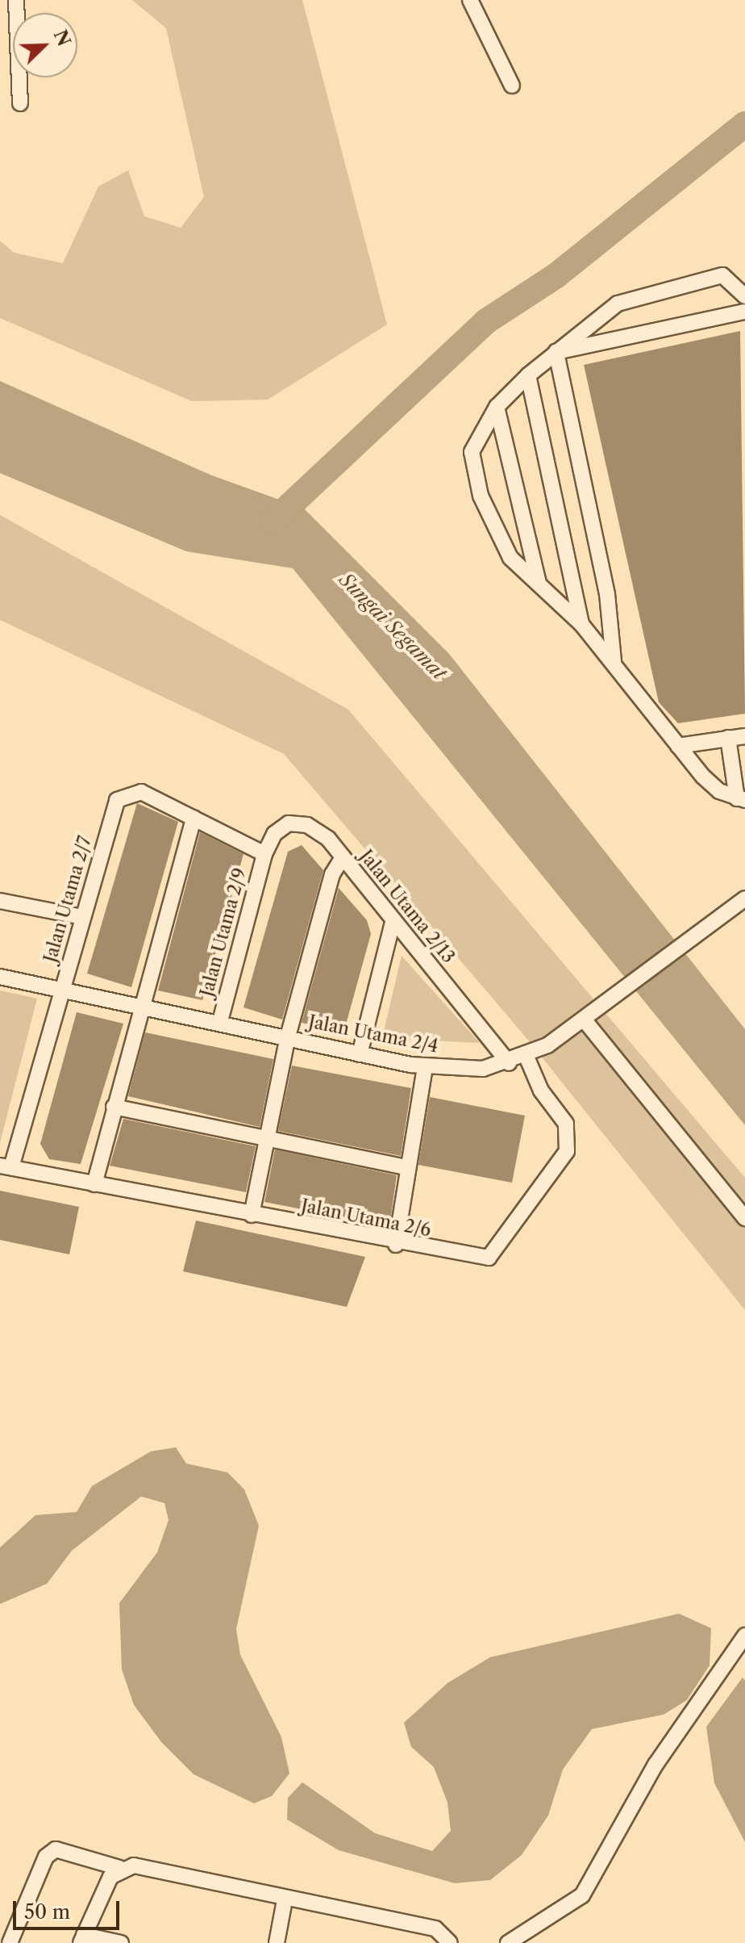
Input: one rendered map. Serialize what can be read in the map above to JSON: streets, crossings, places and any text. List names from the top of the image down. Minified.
{"streets":{"street":["Jalan Utama 2/7","Jalan Utama 2/13","Jalan Utama 2/9","Jalan Utama 2/4","Jalan Utama 2/6"]},"crossings":[["Jalan Utama 2/7","Jalan Utama 2/13"],["Jalan Utama 2/7","Jalan Utama 2/9"],["Jalan Utama 2/7","Jalan Utama 2/4"],["Jalan Utama 2/7","Jalan Utama 2/6"],["Jalan Utama 2/13","Jalan Utama 2/9"],["Jalan Utama 2/13","Jalan Utama 2/4"],["Jalan Utama 2/9","Jalan Utama 2/4"],["Jalan Utama 2/4","Jalan Utama 2/6"]],"water":["Sungai Segamat"],"scale_bar":"50 m","north":"top right"}
